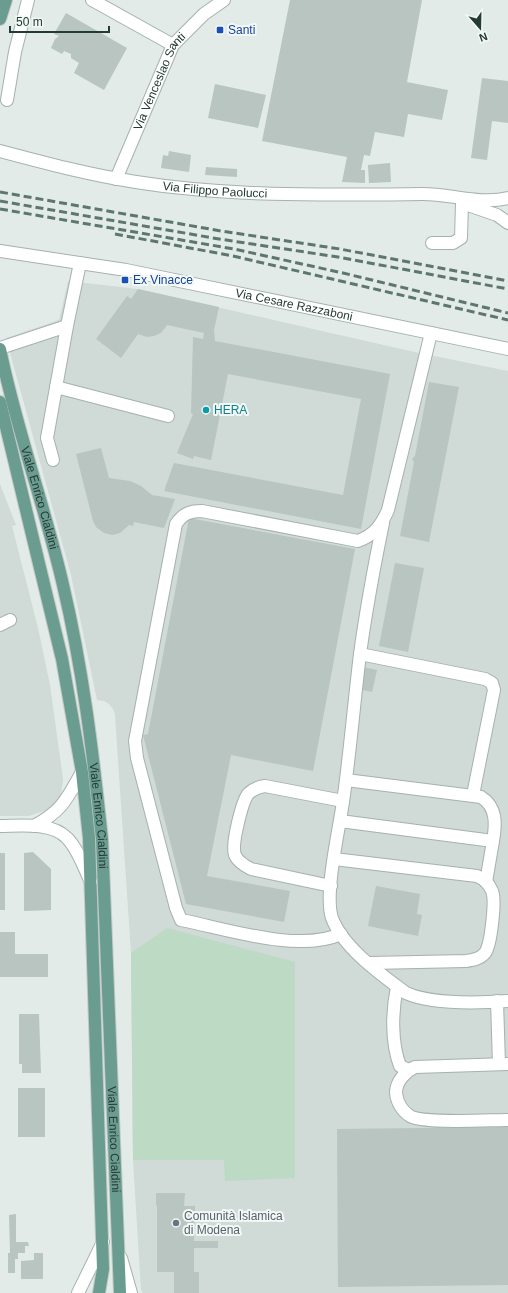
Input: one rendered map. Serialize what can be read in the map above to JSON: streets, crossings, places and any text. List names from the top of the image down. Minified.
{"streets":{"main road":["Viale Enrico Cialdini"],"street":["Via Venceslao Santi","Via Filippo Paolucci","Via Cesare Razzaboni"]},"crossings":[["Via Venceslao Santi","Via Filippo Paolucci"]],"places":{"transit":["Santi","Ex Vinacce"],"other":["HERA","Comunità Islamica di Modena"]},"scale_bar":"50 m","north":"bottom"}
